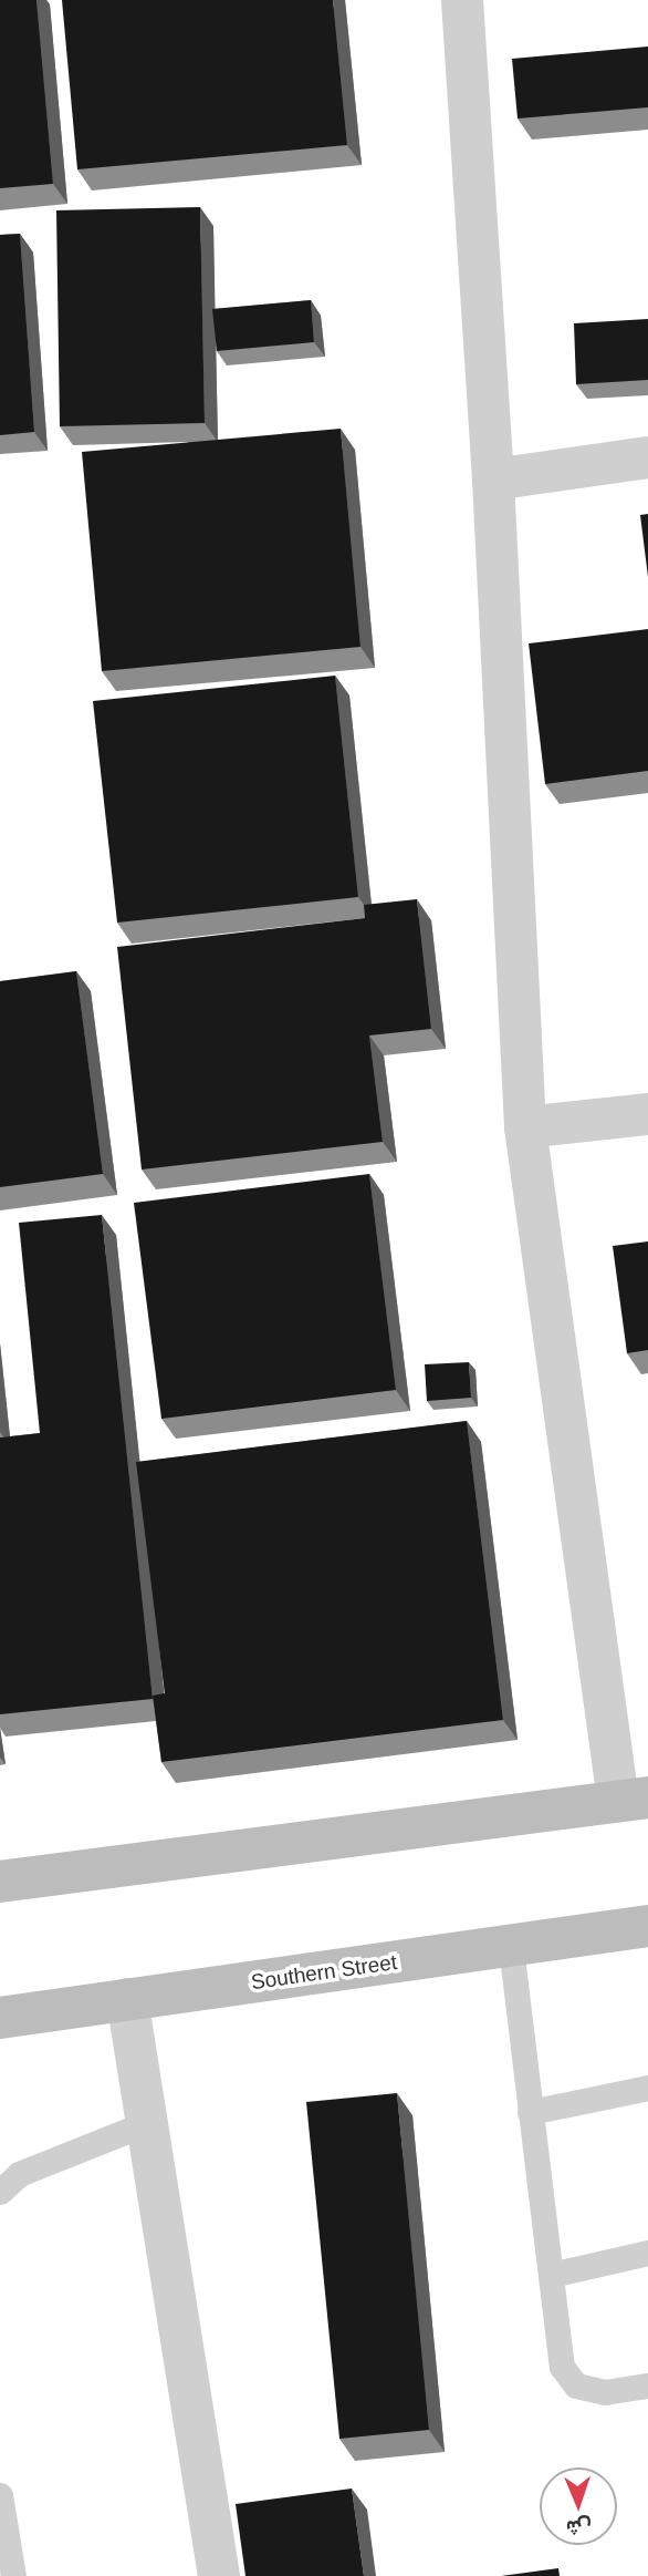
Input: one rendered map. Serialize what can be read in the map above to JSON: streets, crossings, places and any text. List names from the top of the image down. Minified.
{"streets":{"main road":["Southern Street"]},"north":"bottom"}
